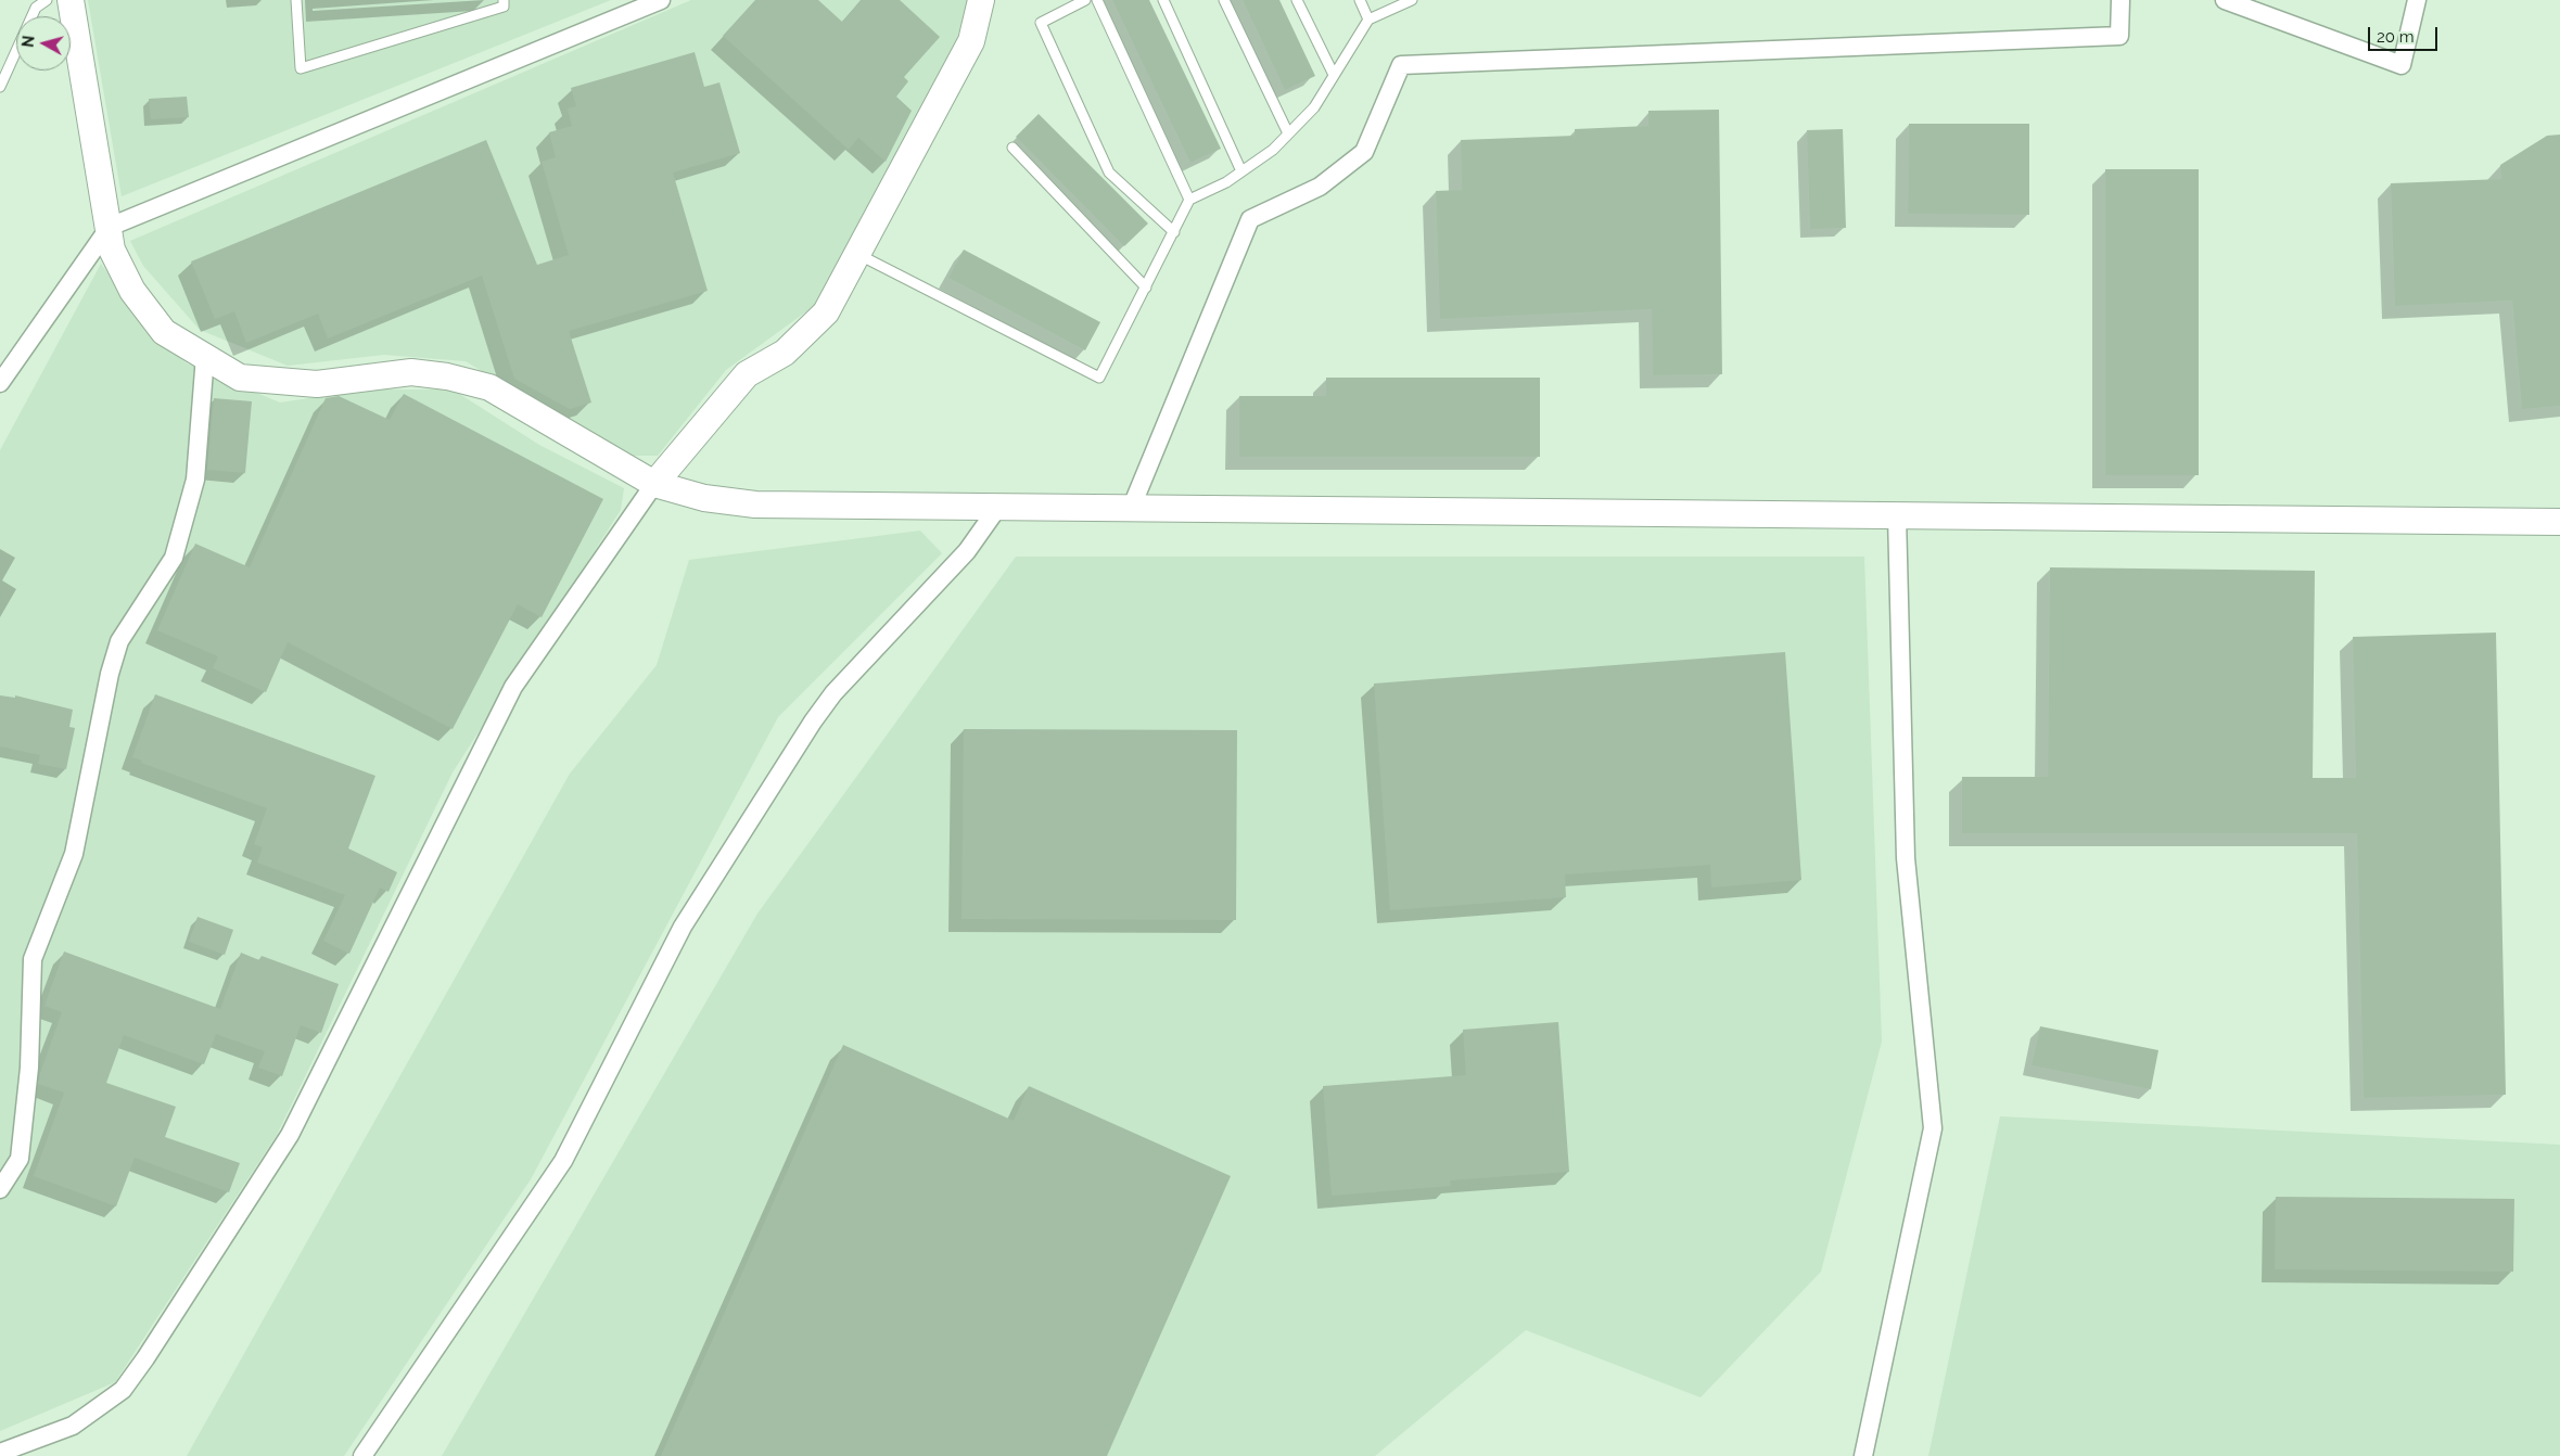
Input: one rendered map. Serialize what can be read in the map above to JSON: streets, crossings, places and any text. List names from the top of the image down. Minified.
{"scale_bar":"20 m","north":"left"}
